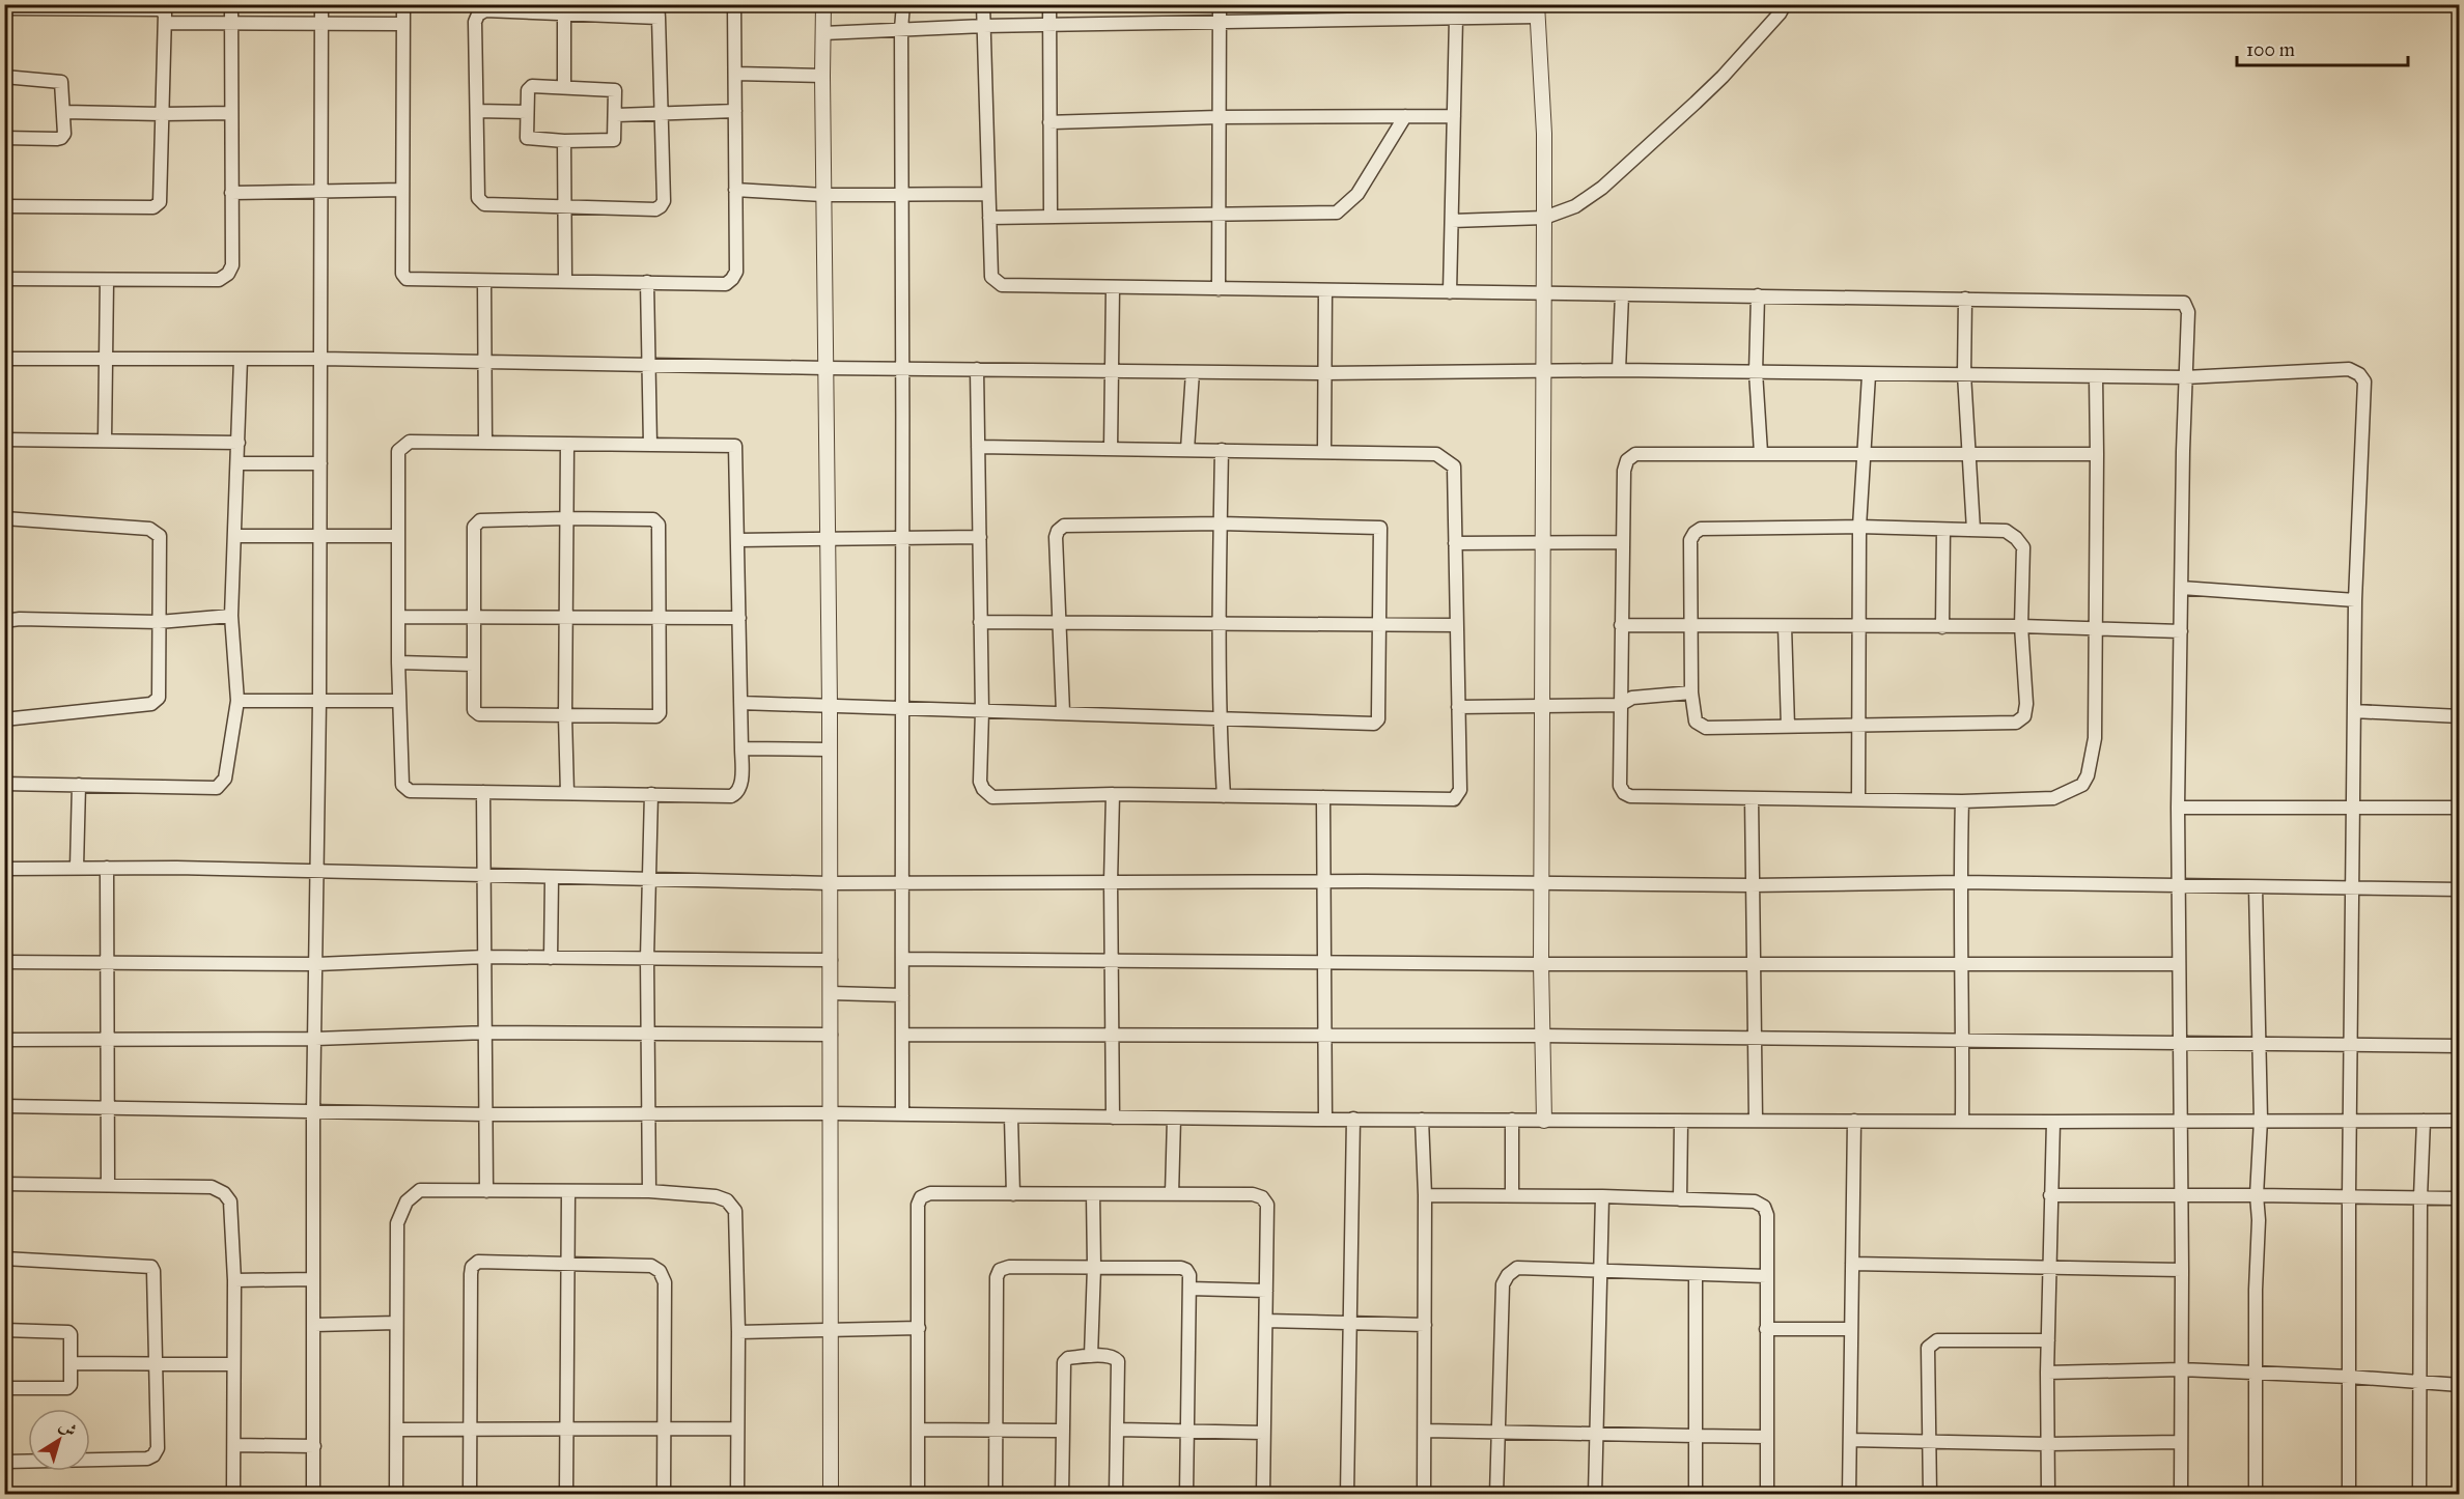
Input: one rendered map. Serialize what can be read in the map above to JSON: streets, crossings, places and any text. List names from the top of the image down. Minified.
{"scale_bar":"100 m","north":"top right"}
